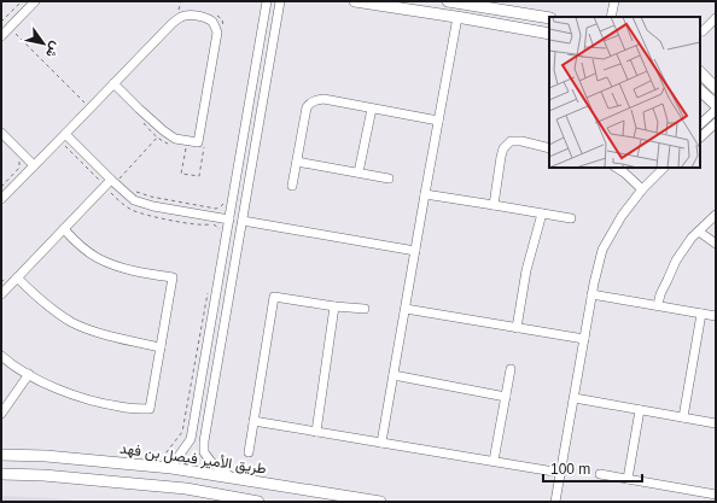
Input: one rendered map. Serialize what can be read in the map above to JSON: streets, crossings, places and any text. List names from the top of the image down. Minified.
{"streets":{"main road":["طريق الأمير فيصل بن فهد"]},"scale_bar":"100 m","north":"bottom right"}
